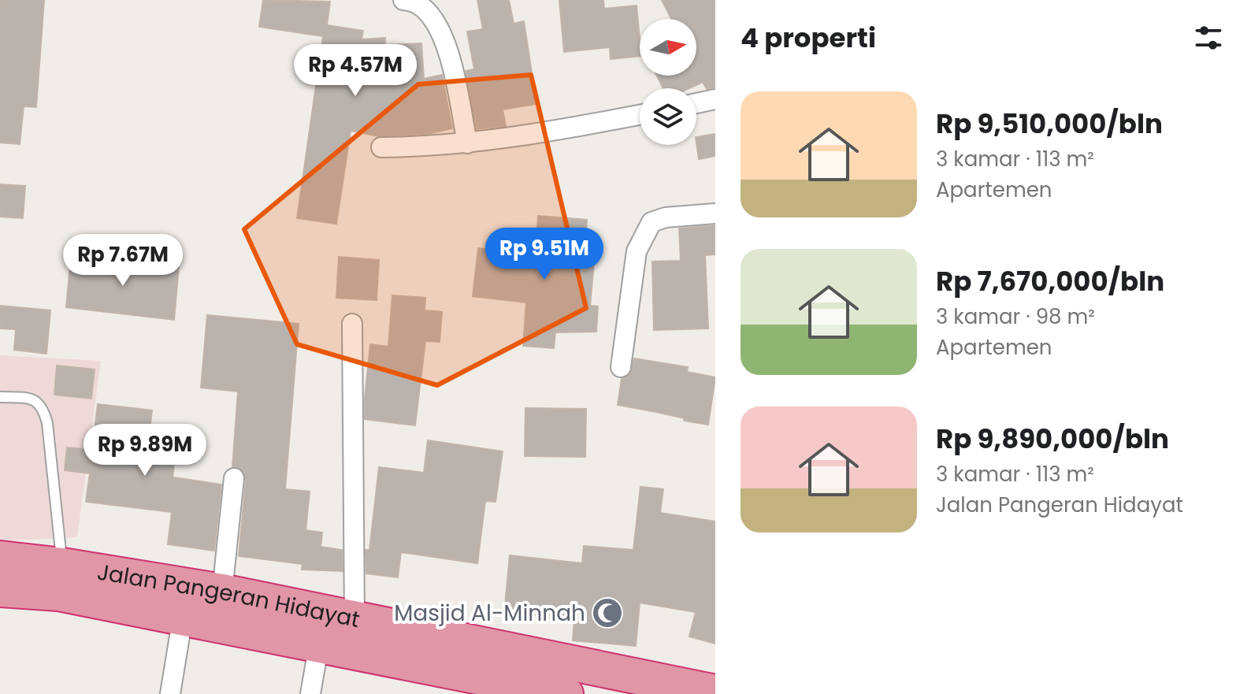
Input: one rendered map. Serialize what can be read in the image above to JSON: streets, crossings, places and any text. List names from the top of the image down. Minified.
{"streets":{"highway":["Jalan Pangeran Hidayat"]},"places":{"mosque":["Masjid Al-Minnah"]},"north":"right","page":{"heading":"4 properti","price":["Rp 4.57M","Rp 9.51M","Rp 7.67M","Rp 9.89M"],"list":[{"name":"Rp 9,510,000/bln","note":"3 kamar · 113 m² · Apartemen"},{"name":"Rp 7,670,000/bln","note":"3 kamar · 98 m² · Apartemen"},{"name":"Rp 9,890,000/bln","note":"3 kamar · 113 m² · Jalan Pangeran Hidayat"}]}}
